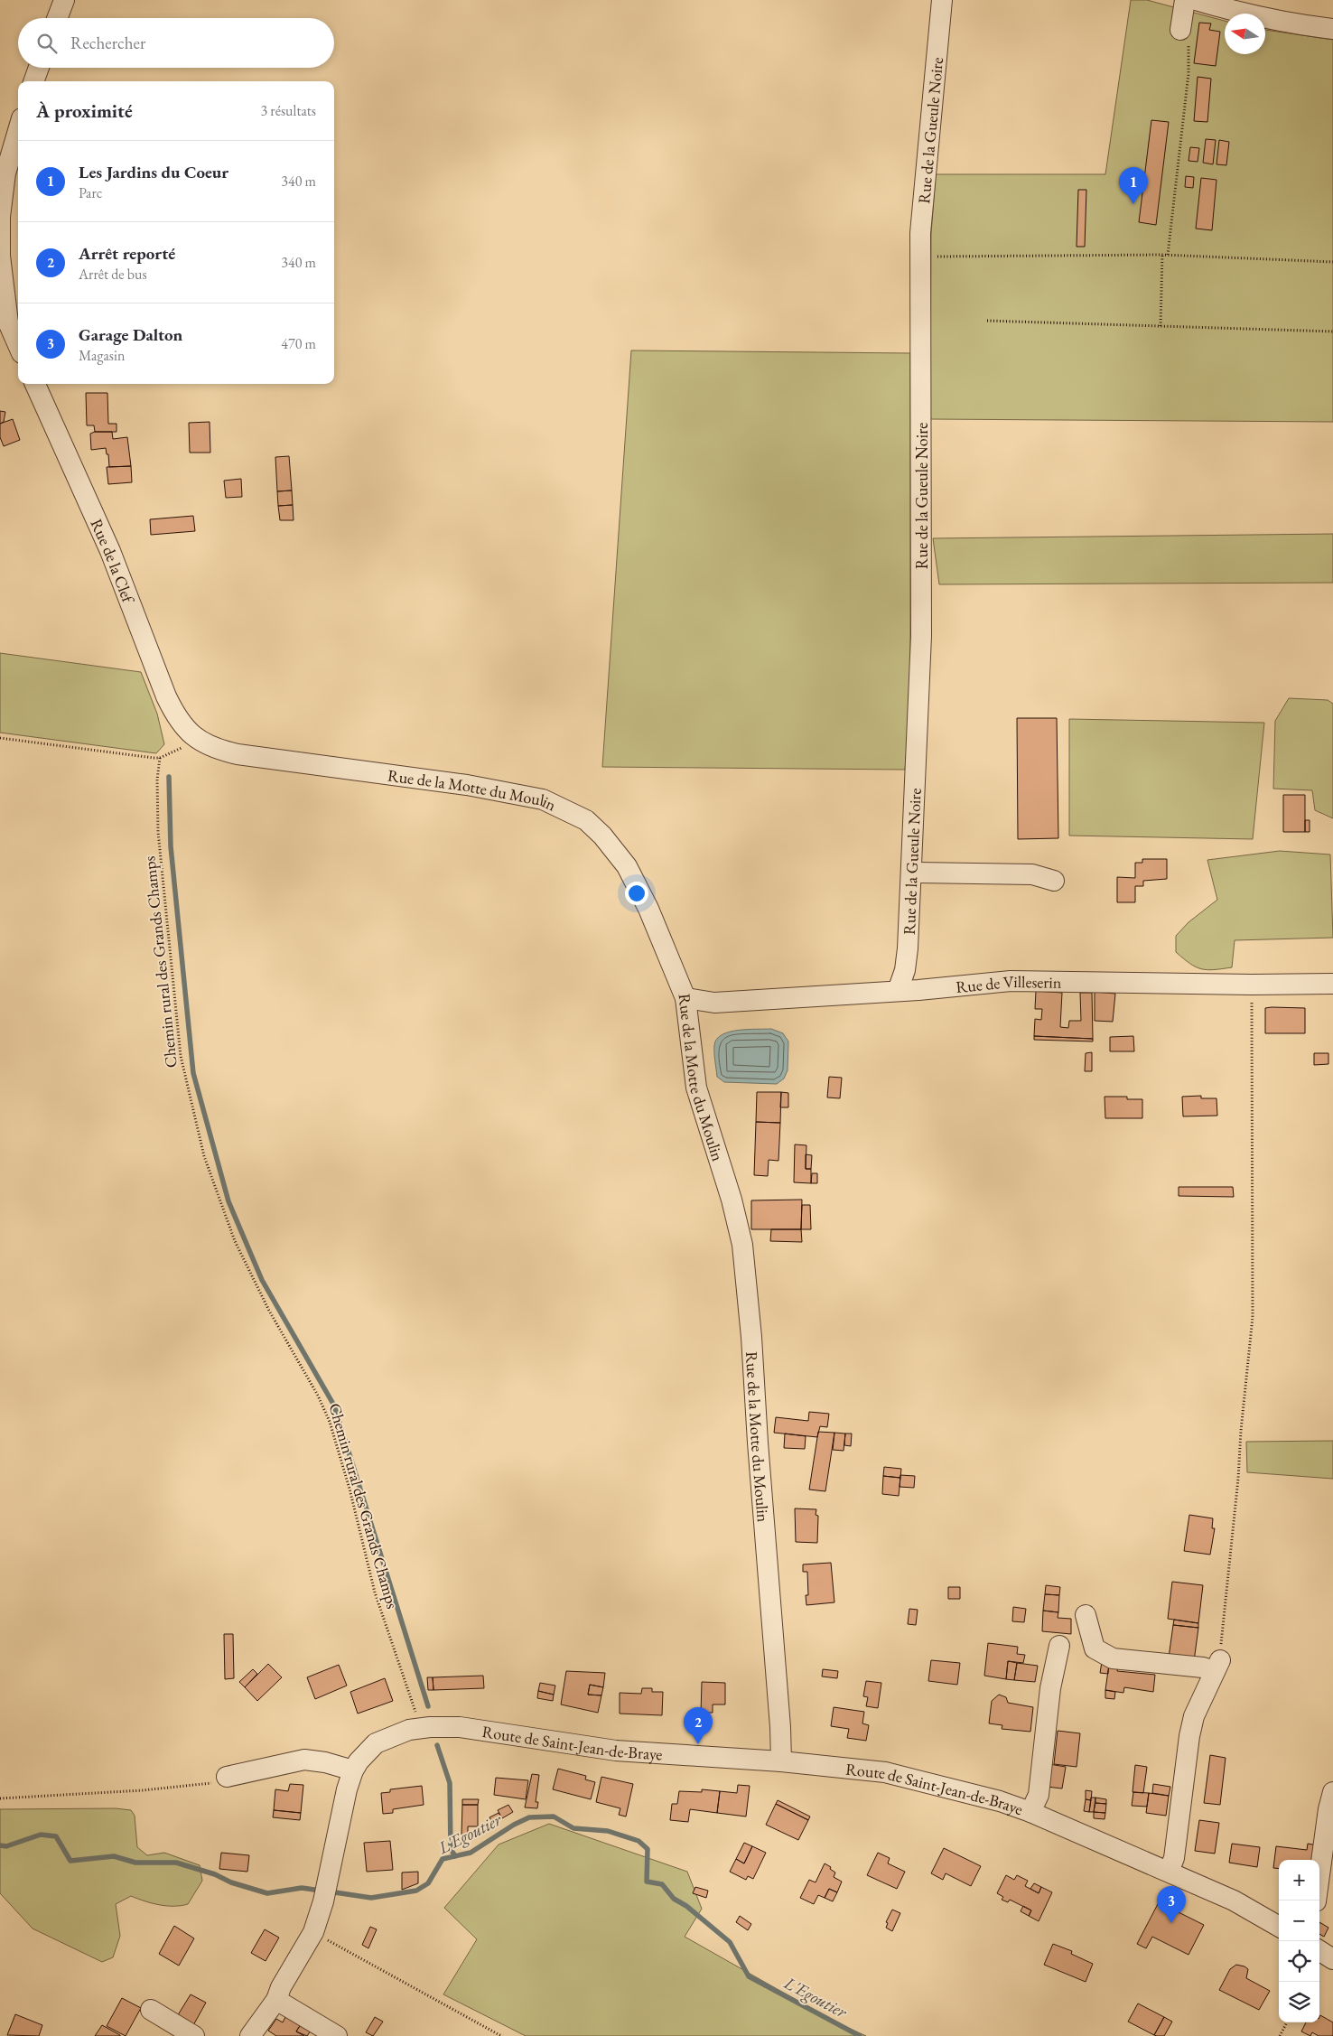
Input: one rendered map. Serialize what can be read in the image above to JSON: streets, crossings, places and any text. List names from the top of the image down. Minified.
{"streets":{"street":["Rue de la Gueule Noire","Rue de la Clef","Rue de la Motte du Moulin","Rue de Villeserin","Route de Saint-Jean-de-Braye"],"path":["Chemin rural des Grands Champs"]},"crossings":[["Rue de la Gueule Noire","Rue de Villeserin"],["Rue de la Clef","Rue de la Motte du Moulin"],["Rue de la Motte du Moulin","Rue de Villeserin"],["Rue de la Motte du Moulin","Route de Saint-Jean-de-Braye"]],"water":["L'Egoutier"],"north":"left","page":{"search":"Rechercher","heading":["À proximité","3 résultats"],"list":[{"mark":"1","name":"Les Jardins du Coeur","note":"Parc","value":"340 m"},{"mark":"2","name":"Arrêt reporté","note":"Arrêt de bus","value":"340 m"},{"mark":"3","name":"Garage Dalton","note":"Magasin","value":"470 m"}],"pins":["1","2","3"],"map_buttons":["+","−"]}}
